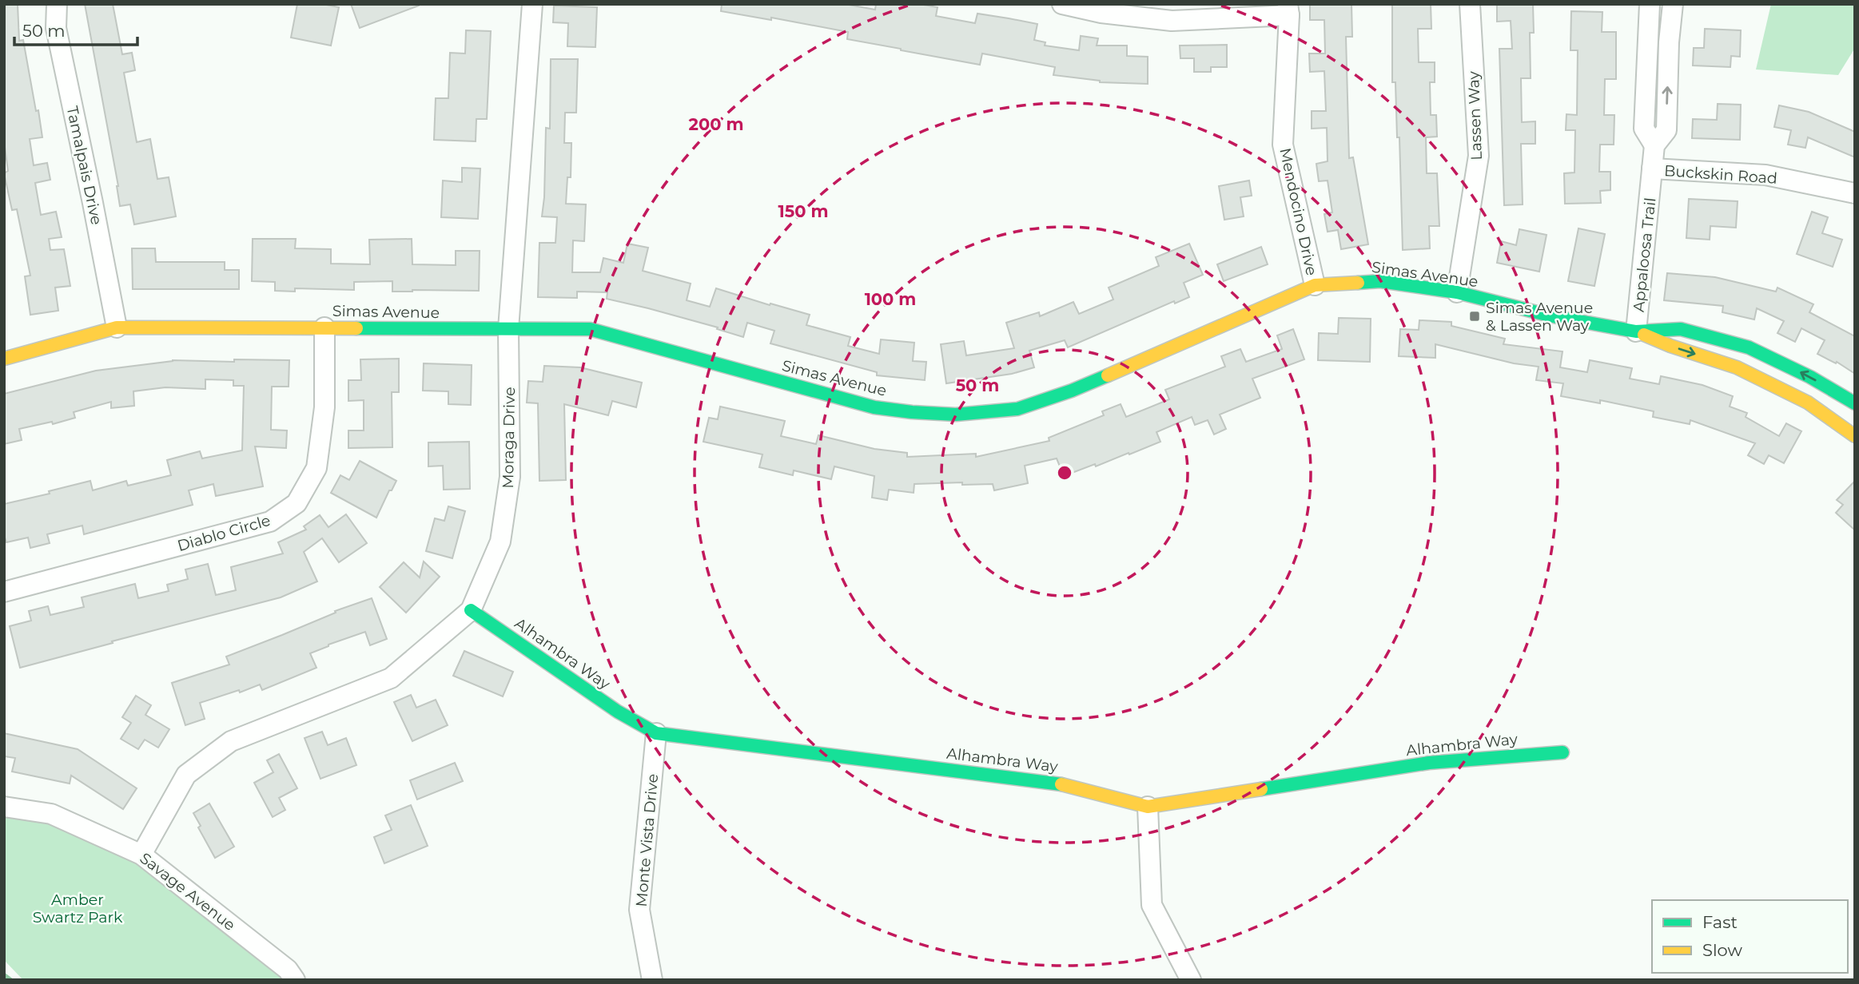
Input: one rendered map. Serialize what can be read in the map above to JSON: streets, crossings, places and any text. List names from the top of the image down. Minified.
{"streets":{"street":["Lassen Way","Tamalpais Drive","Buckskin Road","Mendocino Drive","Appaloosa Trail","Simas Avenue","Moraga Drive","Diablo Circle","Alhambra Way","Monte Vista Drive","Savage Avenue"]},"crossings":[["Lassen Way","Simas Avenue"],["Tamalpais Drive","Simas Avenue"],["Buckskin Road","Appaloosa Trail"],["Mendocino Drive","Simas Avenue"],["Appaloosa Trail","Simas Avenue"],["Simas Avenue","Moraga Drive"],["Simas Avenue","Diablo Circle"],["Moraga Drive","Alhambra Way"],["Moraga Drive","Savage Avenue"],["Alhambra Way","Monte Vista Drive"]],"parks":["Amber Swartz Park"],"places":{"transit":["Simas Avenue & Lassen Way"]},"legend":["Fast","Slow"],"scale_bar":"50 m","rings":["200 m","150 m","100 m","50 m"]}
